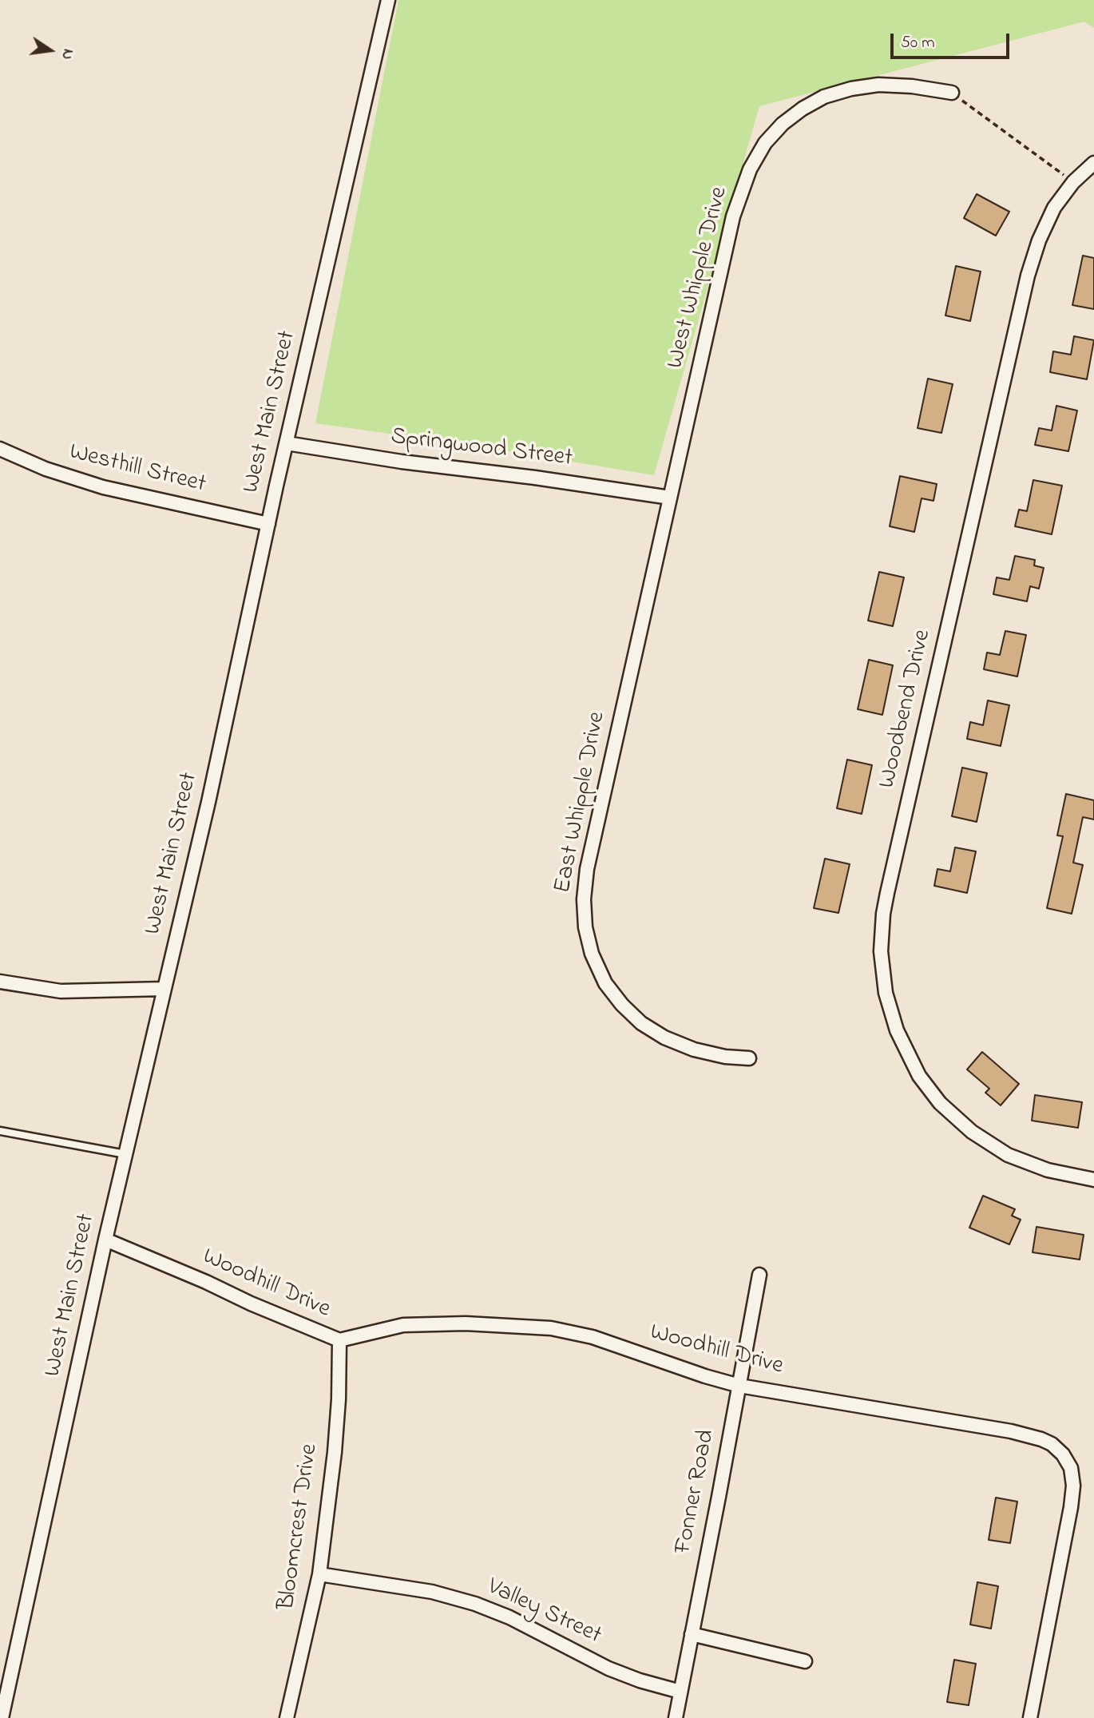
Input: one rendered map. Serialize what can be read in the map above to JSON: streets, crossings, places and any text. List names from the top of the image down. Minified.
{"streets":{"street":["West Whipple Drive","West Main Street","Springwood Street","Westhill Street","Woodbend Drive","East Whipple Drive","Woodhill Drive","Fonner Road","Bloomcrest Drive","Valley Street"]},"crossings":[["West Whipple Drive","Springwood Street"],["West Whipple Drive","East Whipple Drive"],["West Main Street","Springwood Street"],["West Main Street","Westhill Street"],["West Main Street","Woodhill Drive"],["Springwood Street","East Whipple Drive"],["Woodhill Drive","Fonner Road"],["Woodhill Drive","Bloomcrest Drive"],["Fonner Road","Valley Street"],["Bloomcrest Drive","Valley Street"]],"scale_bar":"50 m","north":"right"}
